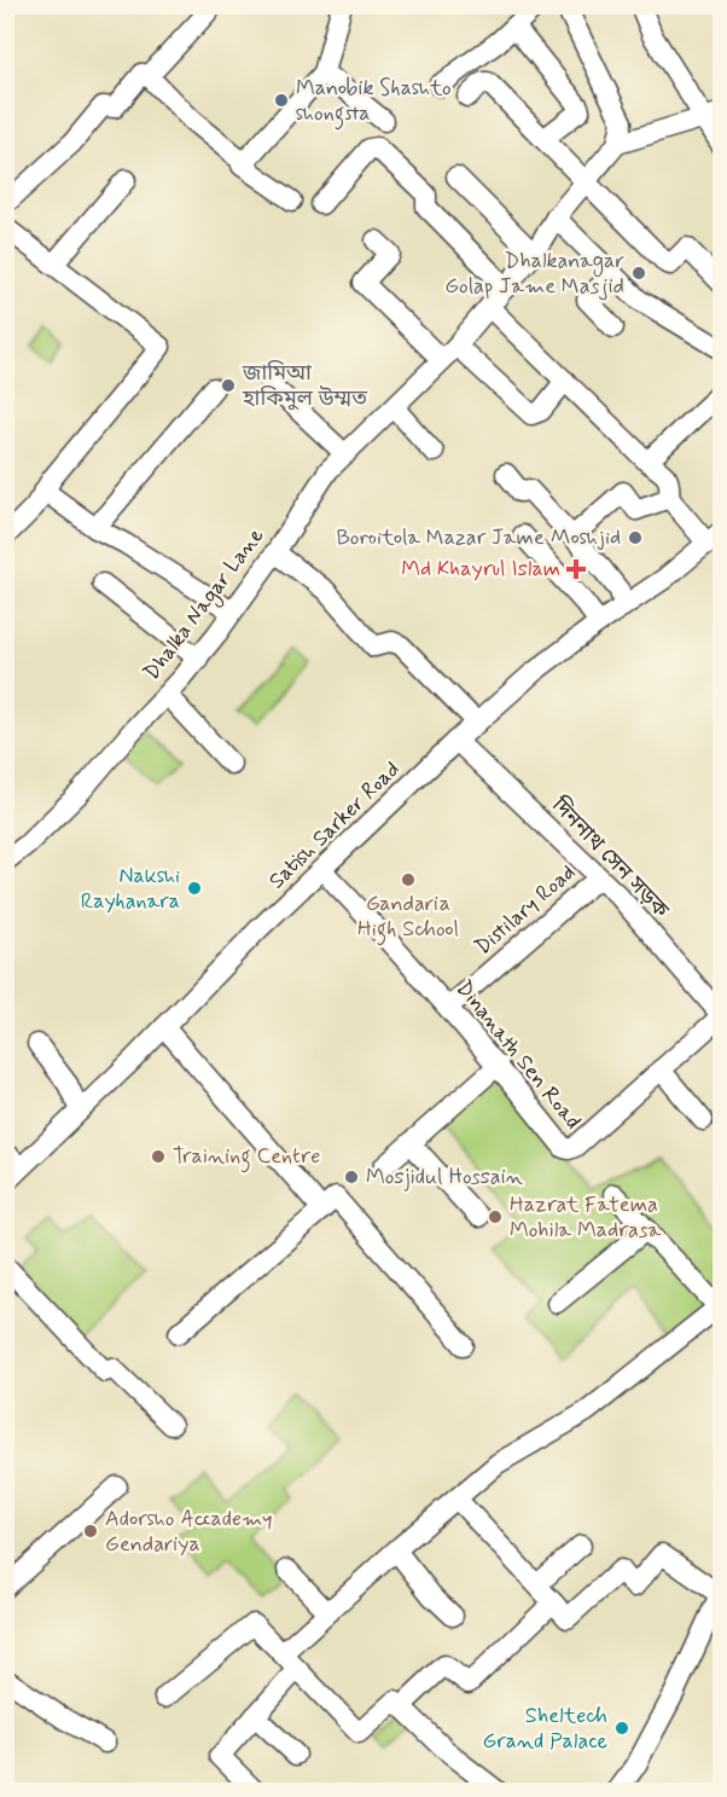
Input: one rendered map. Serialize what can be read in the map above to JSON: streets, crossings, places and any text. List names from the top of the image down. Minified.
{"streets":{"street":["Dhalka Nagar Lane","Satish Sarker Road","দিননাথ সেন সড়ক","Distilary Road","Dinanath Sen Road"]},"crossings":[["Satish Sarker Road","দিননাথ সেন সড়ক"],["Satish Sarker Road","Dinanath Sen Road"],["দিননাথ সেন সড়ক","Distilary Road"],["দিননাথ সেন সড়ক","Dinanath Sen Road"],["Distilary Road","Dinanath Sen Road"]],"places":{"other":["Manobik Shashto shongsta","Dhalkanagar Golap Jame Masjid","জামিআ হাকিমুল উম্মত","Boroitola Mazar Jame Moshjid","Gandaria High School","Nakshi Rayhanara","Training Centre","Mosjidul Hossain","Hazrat Fatema Mohila Madrasa","Adorsho Accademy Gendariya","Sheltech Grand Palace"],"health":["Md Khayrul Islam"]}}
